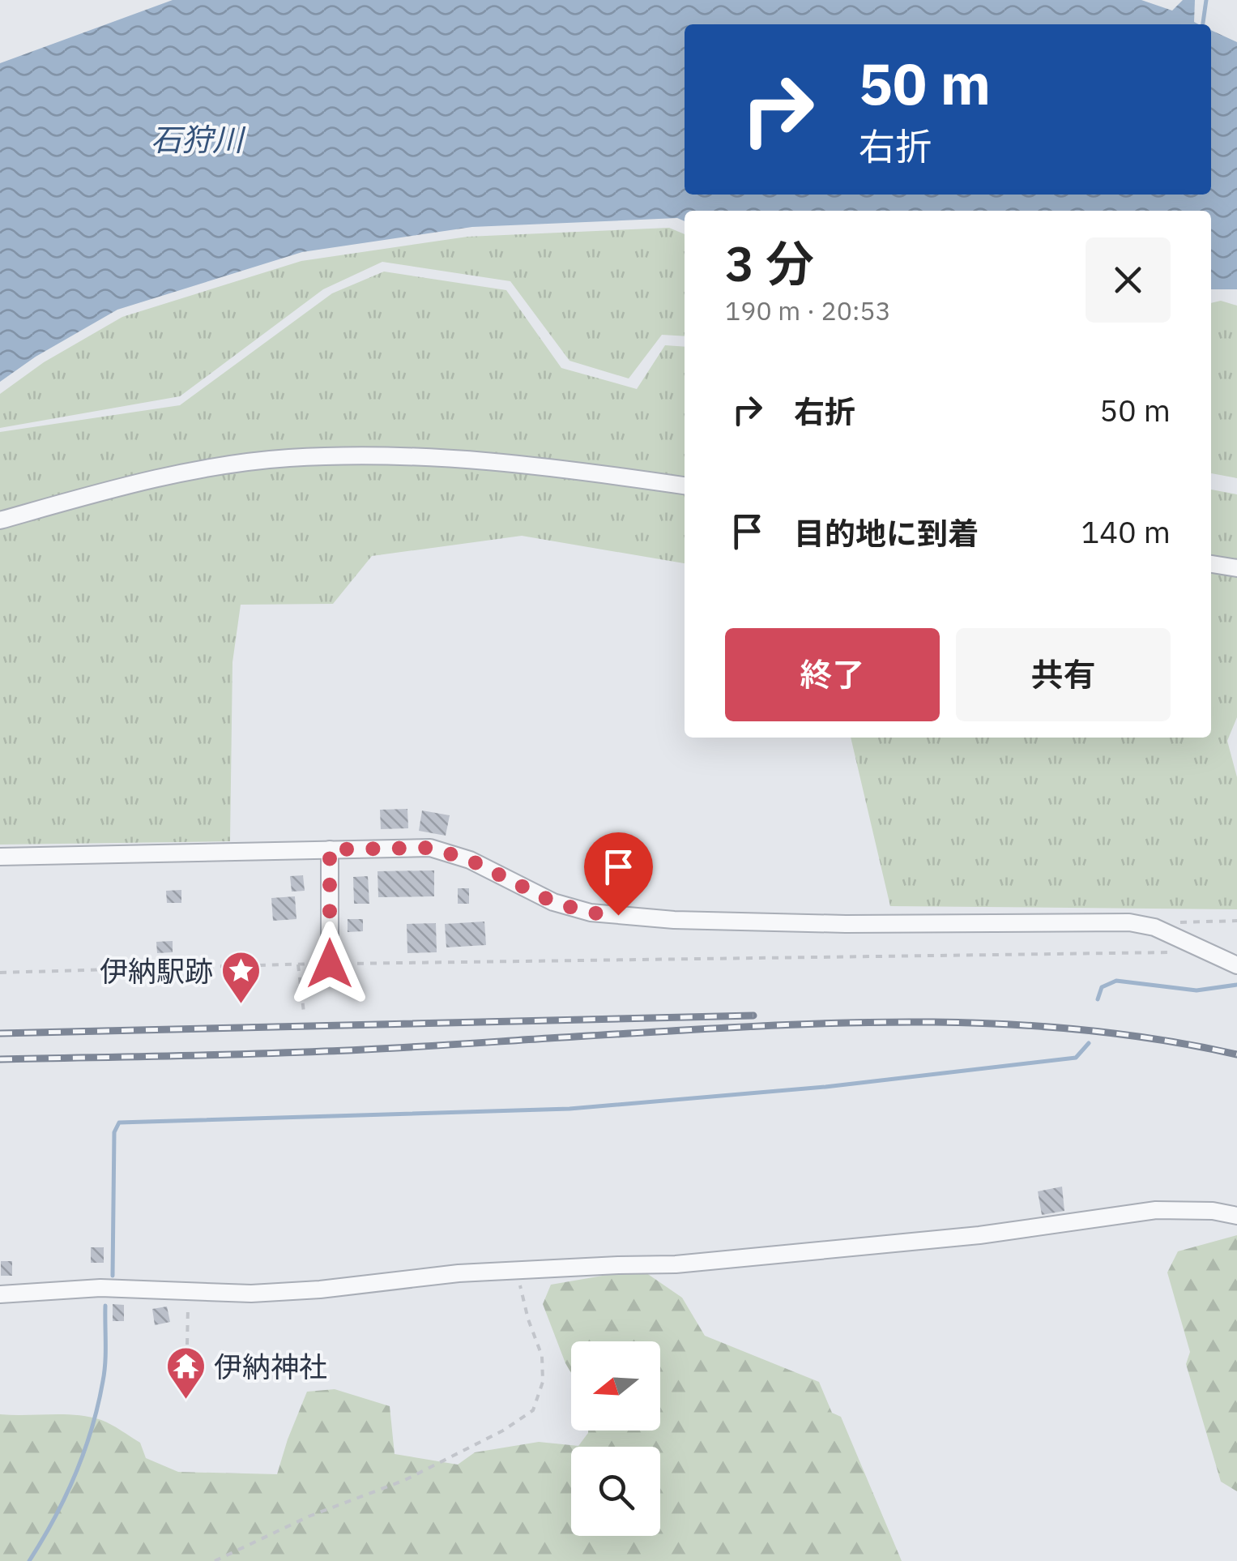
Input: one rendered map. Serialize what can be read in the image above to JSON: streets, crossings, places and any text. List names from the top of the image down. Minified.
{"water":["石狩川"],"places":{"place":["伊納駅跡"],"temple":["伊納神社"]},"north":"left","page":{"turn":["50 m","右折"],"heading":["3 分","190 m · 20:53"],"list":[{"name":"右折","value":"50 m"},{"name":"目的地に到着","value":"140 m"}],"buttons":["終了","共有"]}}
